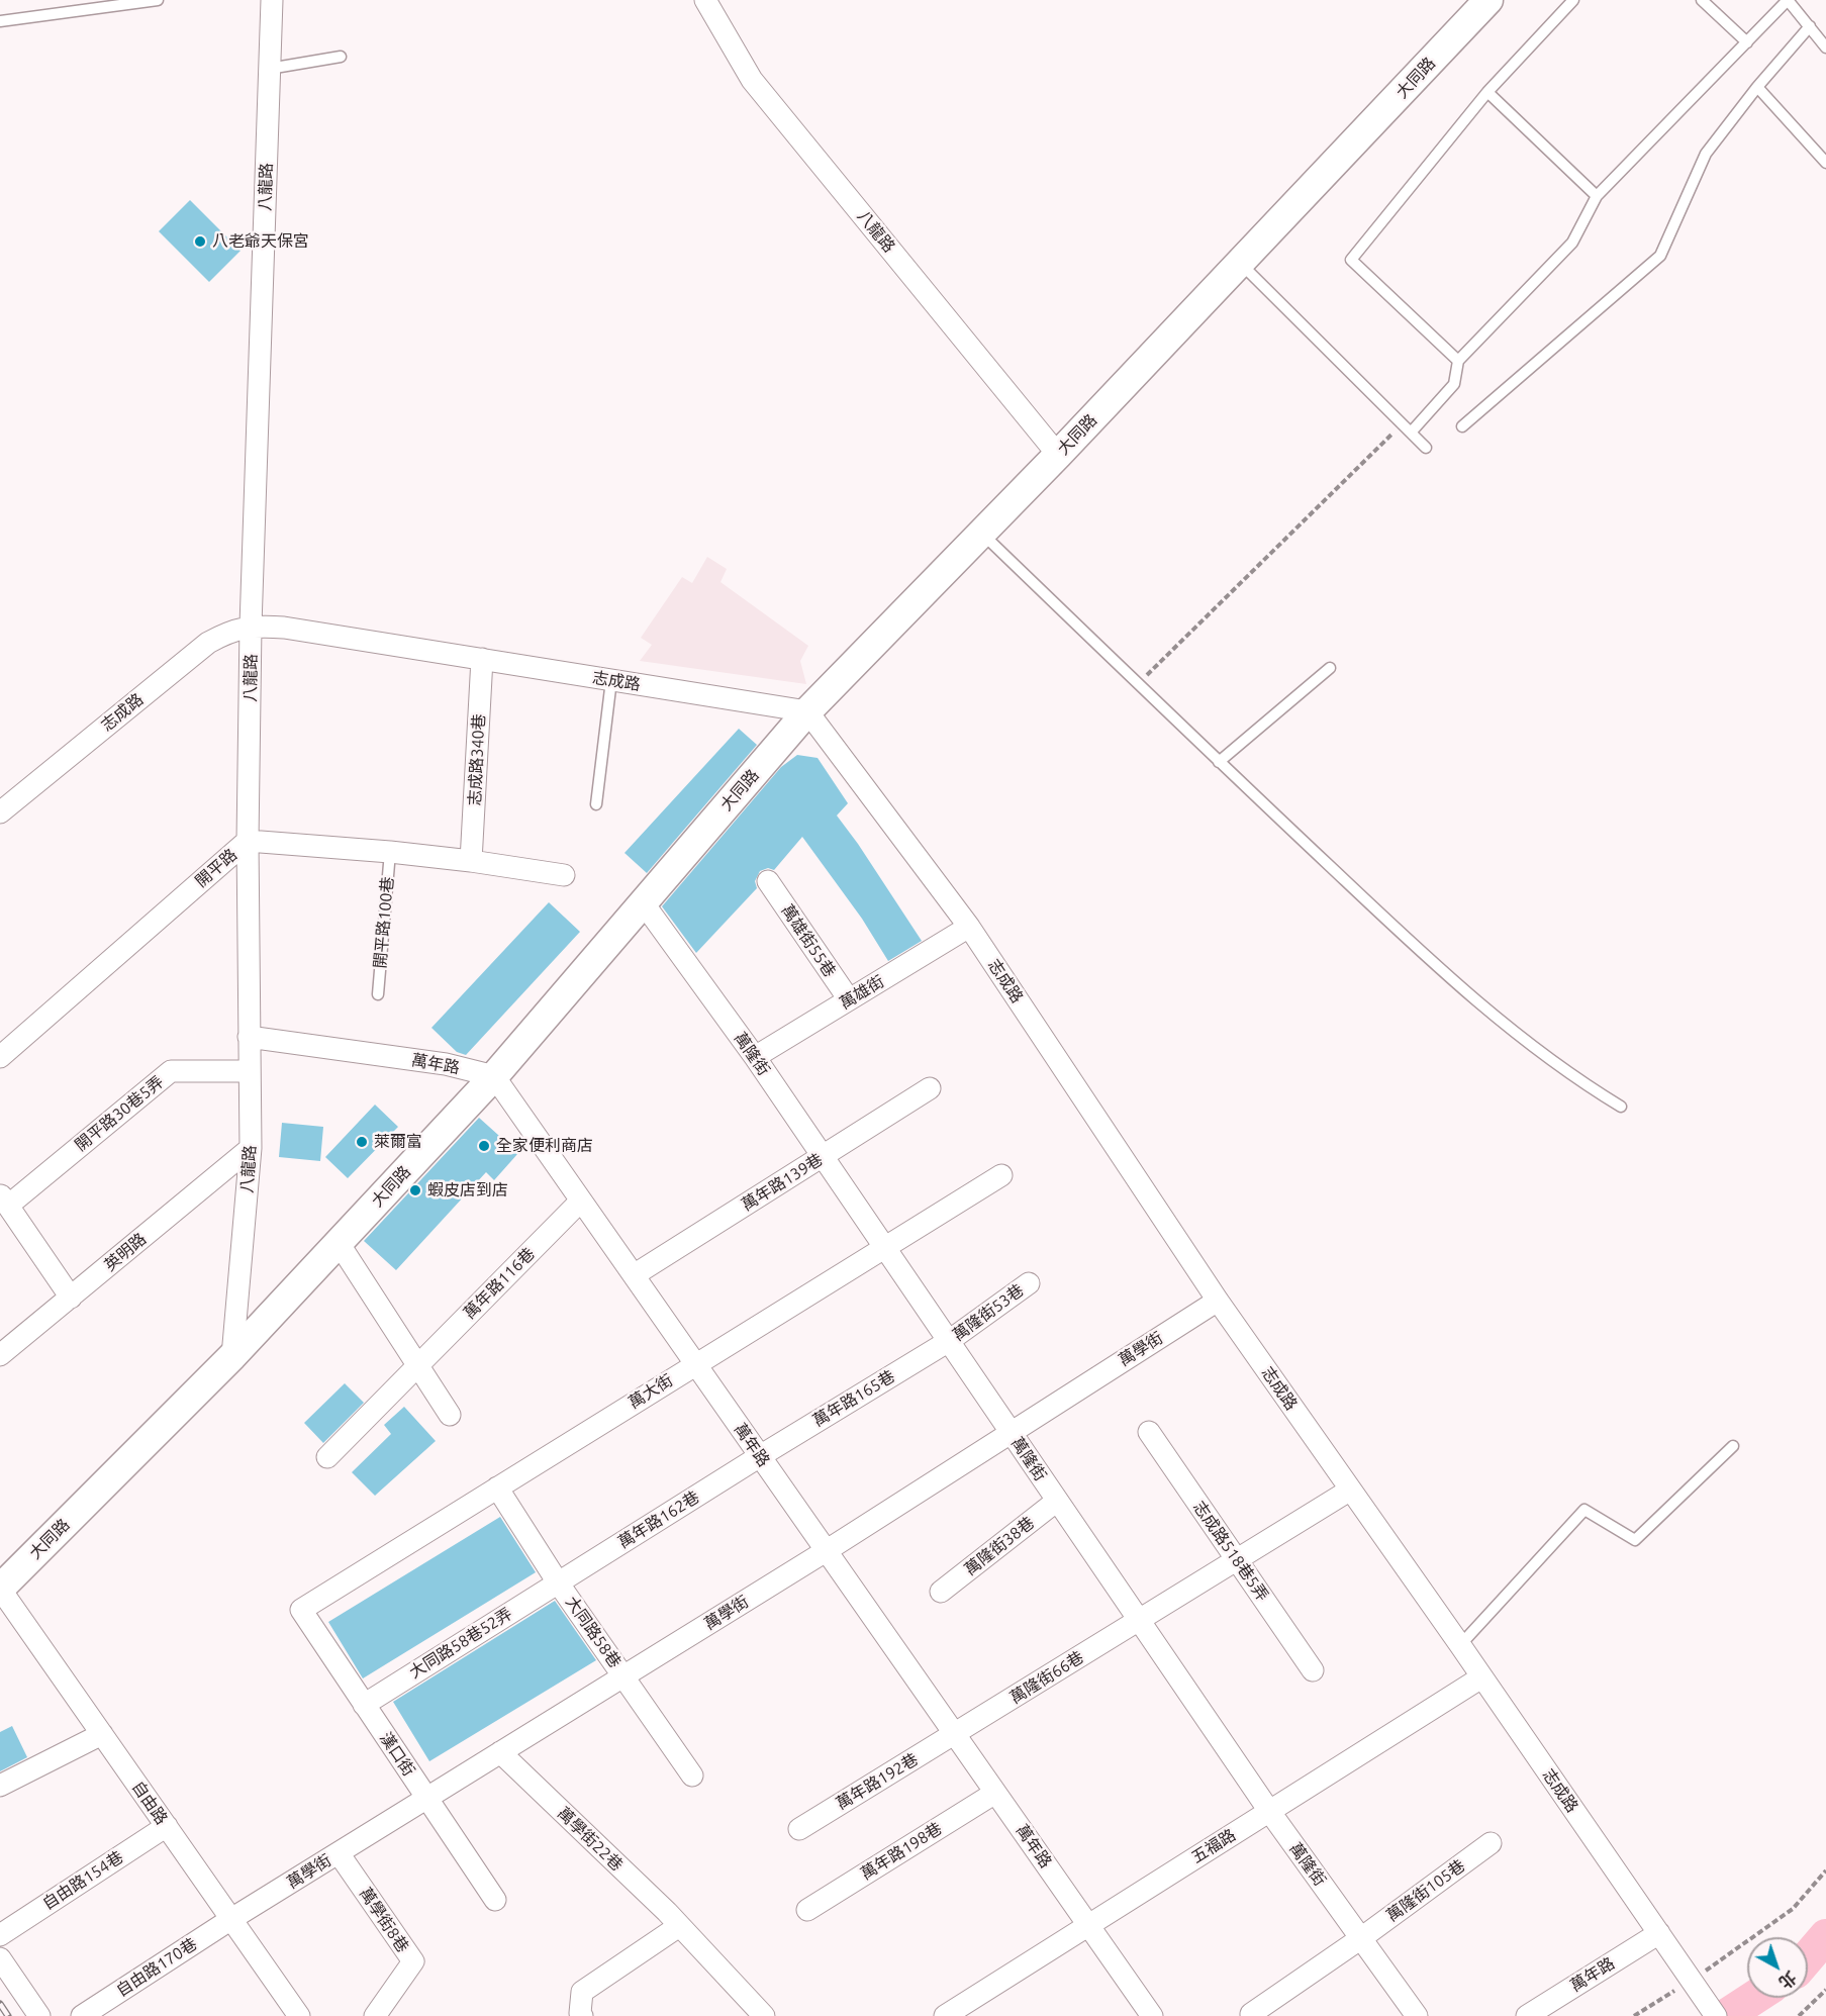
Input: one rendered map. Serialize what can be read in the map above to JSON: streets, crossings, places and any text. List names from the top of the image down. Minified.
{"streets":{"main road":["大同路"],"street":["八龍路","志成路","志成路340巷","開平路","萬雄街55巷","萬雄街","萬隆街","萬年路","開平路30巷5弄","萬年路139巷","英明路","萬年路116巷","萬隆街53巷","萬學街","萬大街","萬年路165巷","萬年路162巷","萬隆街38巷","志成路518巷5弄","大同路58巷","大同路58巷52弄","萬隆街66巷","漢口街","萬年路192巷","自由路","萬學街22巷","五福路","萬年路198巷","自由路154巷","萬隆街105巷","萬學街8巷","自由路170巷"],"lane":["開平路100巷"]},"crossings":[["大同路","八龍路"],["大同路","志成路"],["大同路","萬隆街"],["大同路","萬年路"],["大同路","自由路"],["八龍路","志成路"],["八龍路","開平路"],["八龍路","萬年路"],["八龍路","開平路30巷5弄"],["八龍路","英明路"],["志成路","志成路340巷"],["志成路","萬雄街"],["志成路","萬年路"],["志成路","萬學街"],["志成路","萬隆街66巷"],["志成路","五福路"],["志成路340巷","開平路"],["開平路","開平路100巷"],["萬雄街55巷","萬雄街"],["萬雄街","萬隆街"],["萬隆街","萬年路139巷"],["萬隆街","萬隆街53巷"],["萬隆街","萬學街"],["萬隆街","萬大街"],["萬隆街","萬年路165巷"],["萬隆街","萬隆街38巷"],["萬隆街","萬隆街66巷"],["萬隆街","五福路"],["萬隆街","萬隆街105巷"],["萬年路","萬年路139巷"],["萬年路","萬年路116巷"],["萬年路","萬學街"],["萬年路","萬大街"],["萬年路","萬年路165巷"],["萬年路","萬年路162巷"],["萬年路","萬隆街66巷"],["萬年路","萬年路192巷"],["萬年路","五福路"],["萬年路","萬年路198巷"],["萬隆街53巷","萬年路165巷"],["萬學街","大同路58巷"],["萬學街","漢口街"],["萬學街","自由路"],["萬學街","萬學街22巷"],["萬學街","萬學街8巷"],["萬學街","自由路170巷"],["萬大街","大同路58巷"],["萬大街","漢口街"],["萬年路165巷","萬年路162巷"],["萬年路162巷","大同路58巷"],["萬年路162巷","大同路58巷52弄"],["志成路518巷5弄","萬隆街66巷"],["大同路58巷","大同路58巷52弄"],["大同路58巷52弄","漢口街"],["萬隆街66巷","萬年路192巷"],["自由路","自由路154巷"],["自由路","自由路170巷"]],"places":["八老爺天保宮","萊爾富","全家便利商店","蝦皮店到店"],"north":"bottom right"}
